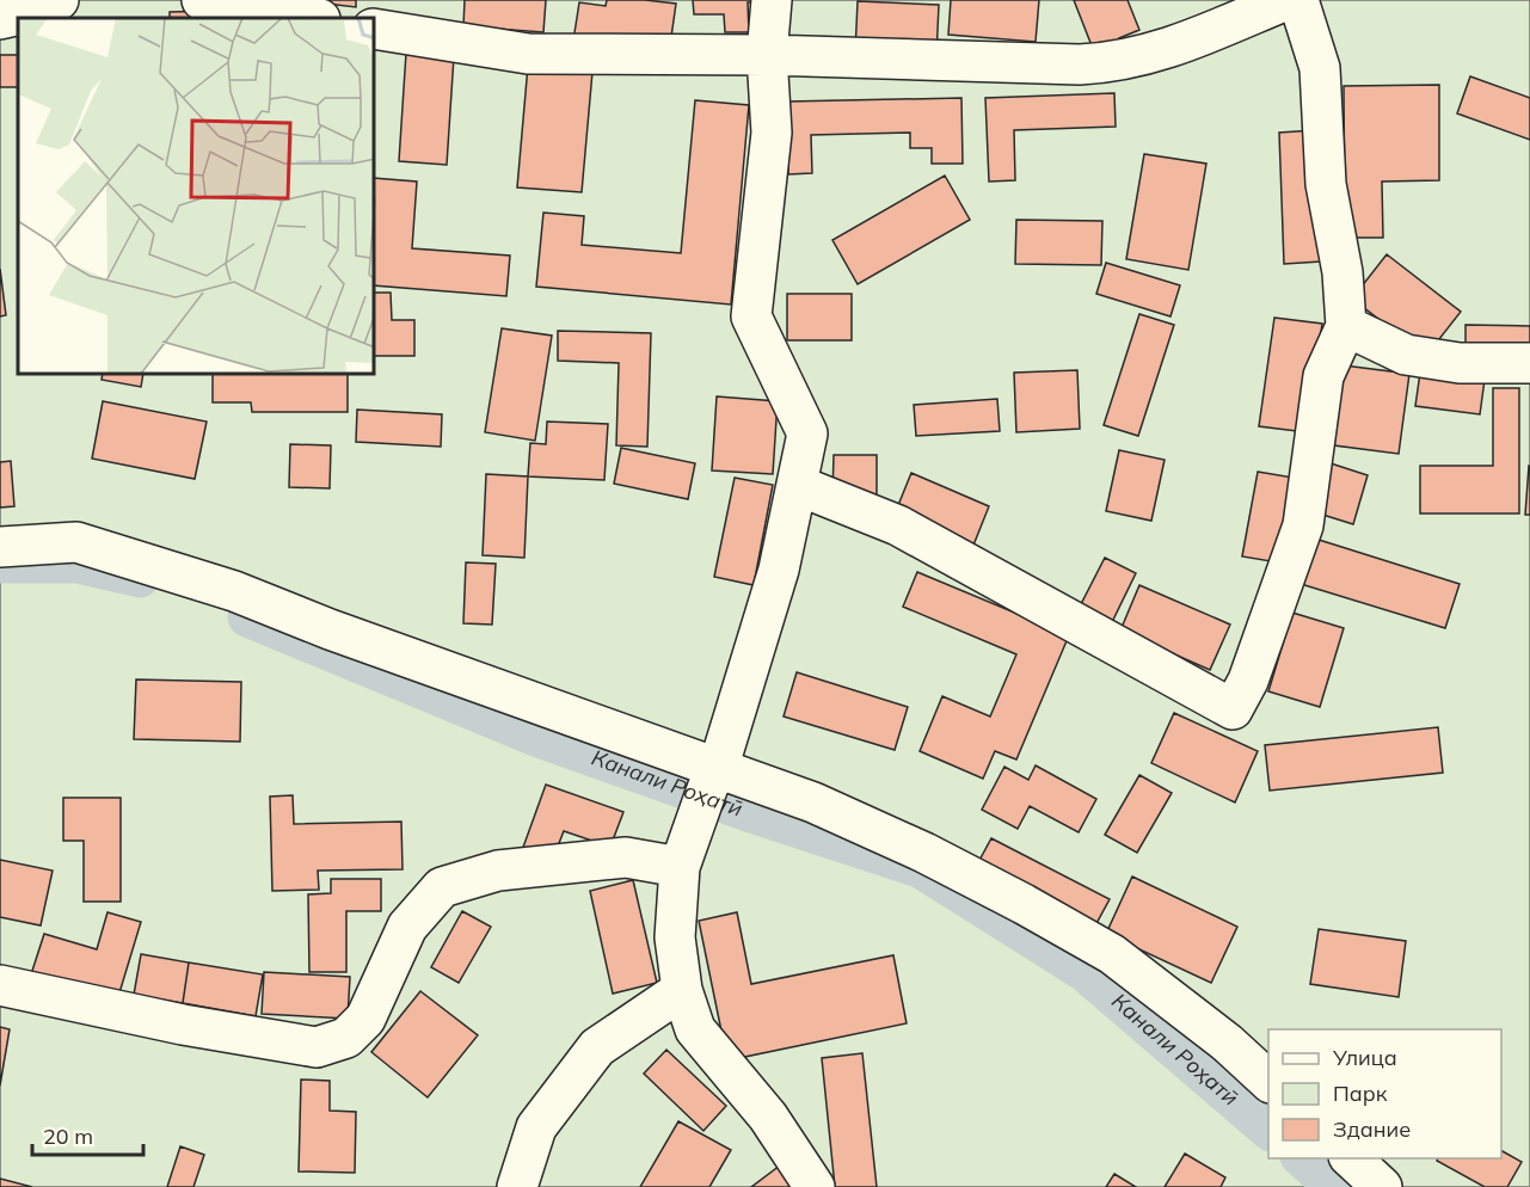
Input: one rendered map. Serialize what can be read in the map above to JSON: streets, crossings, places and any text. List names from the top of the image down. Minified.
{"water":["Канали Роҳатӣ"],"legend":["Улица","Парк","Здание"],"scale_bar":"20 m"}
